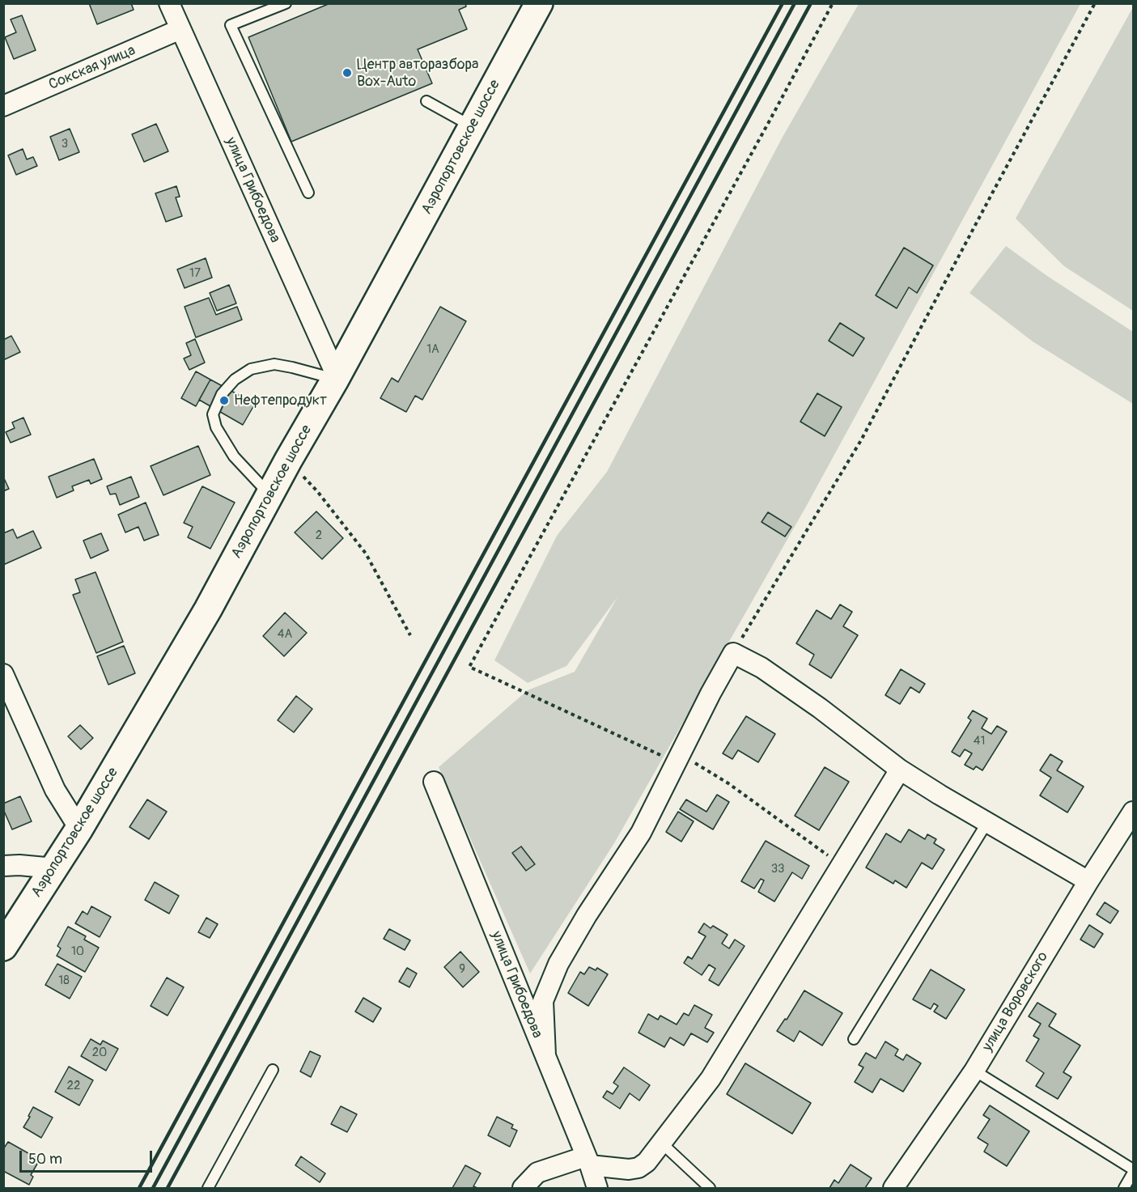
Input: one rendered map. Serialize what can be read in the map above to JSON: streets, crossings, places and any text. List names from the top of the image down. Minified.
{"streets":{"main road":["Аэропортовское шоссе"],"street":["Сокская улица","улица Грибоедова","улица Воровского"]},"crossings":[["Сокская улица","улица Грибоедова"],["Аэропортовское шоссе","улица Грибоедова"]],"places":["Центр авторазбора Box-Auto","Нефтепродукт"],"house_numbers":["3","17","1А","2","4А","41","33","10","9","18","20","22"],"scale_bar":"50 m"}
